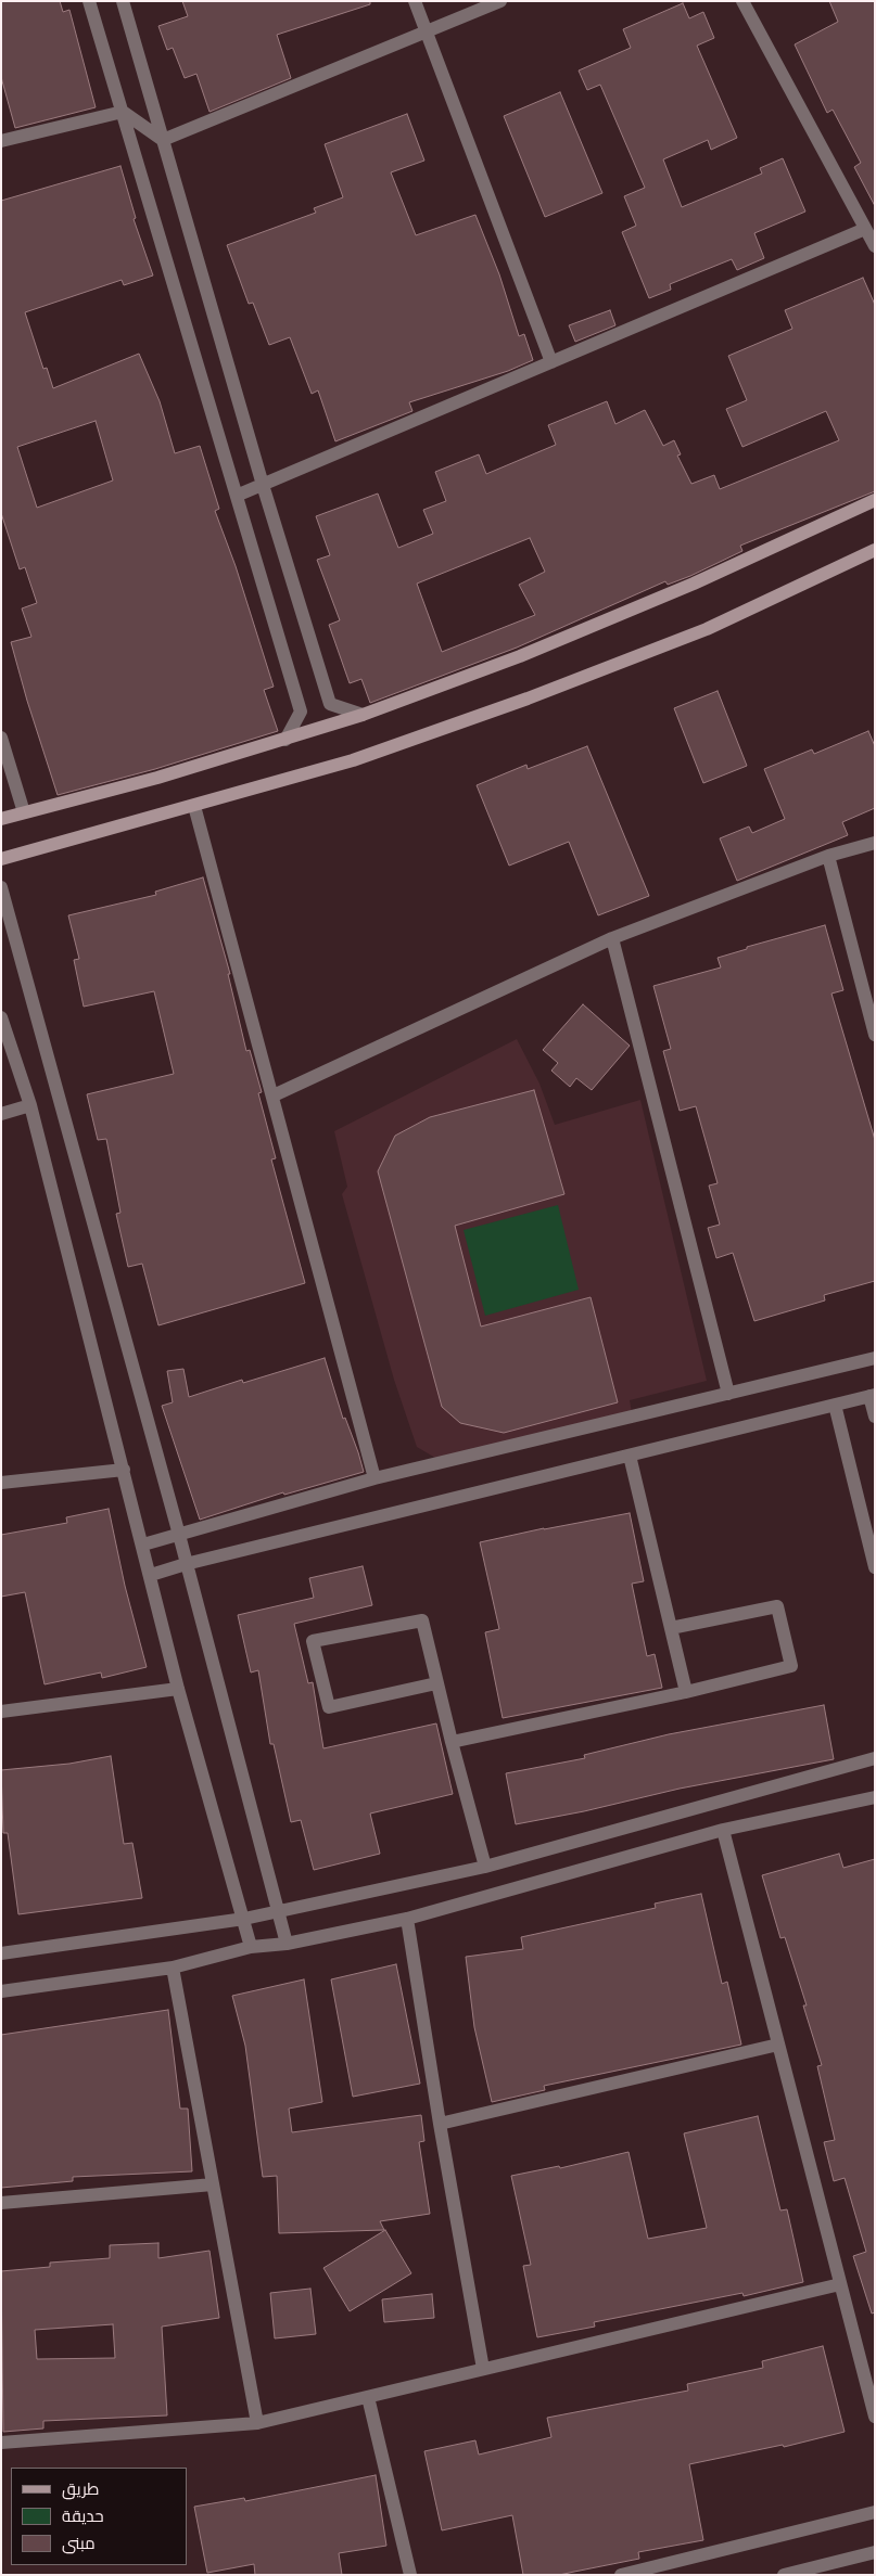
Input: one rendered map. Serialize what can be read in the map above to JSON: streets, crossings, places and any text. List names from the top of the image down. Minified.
{"legend":["طريق","حديقة","مبنى"]}
